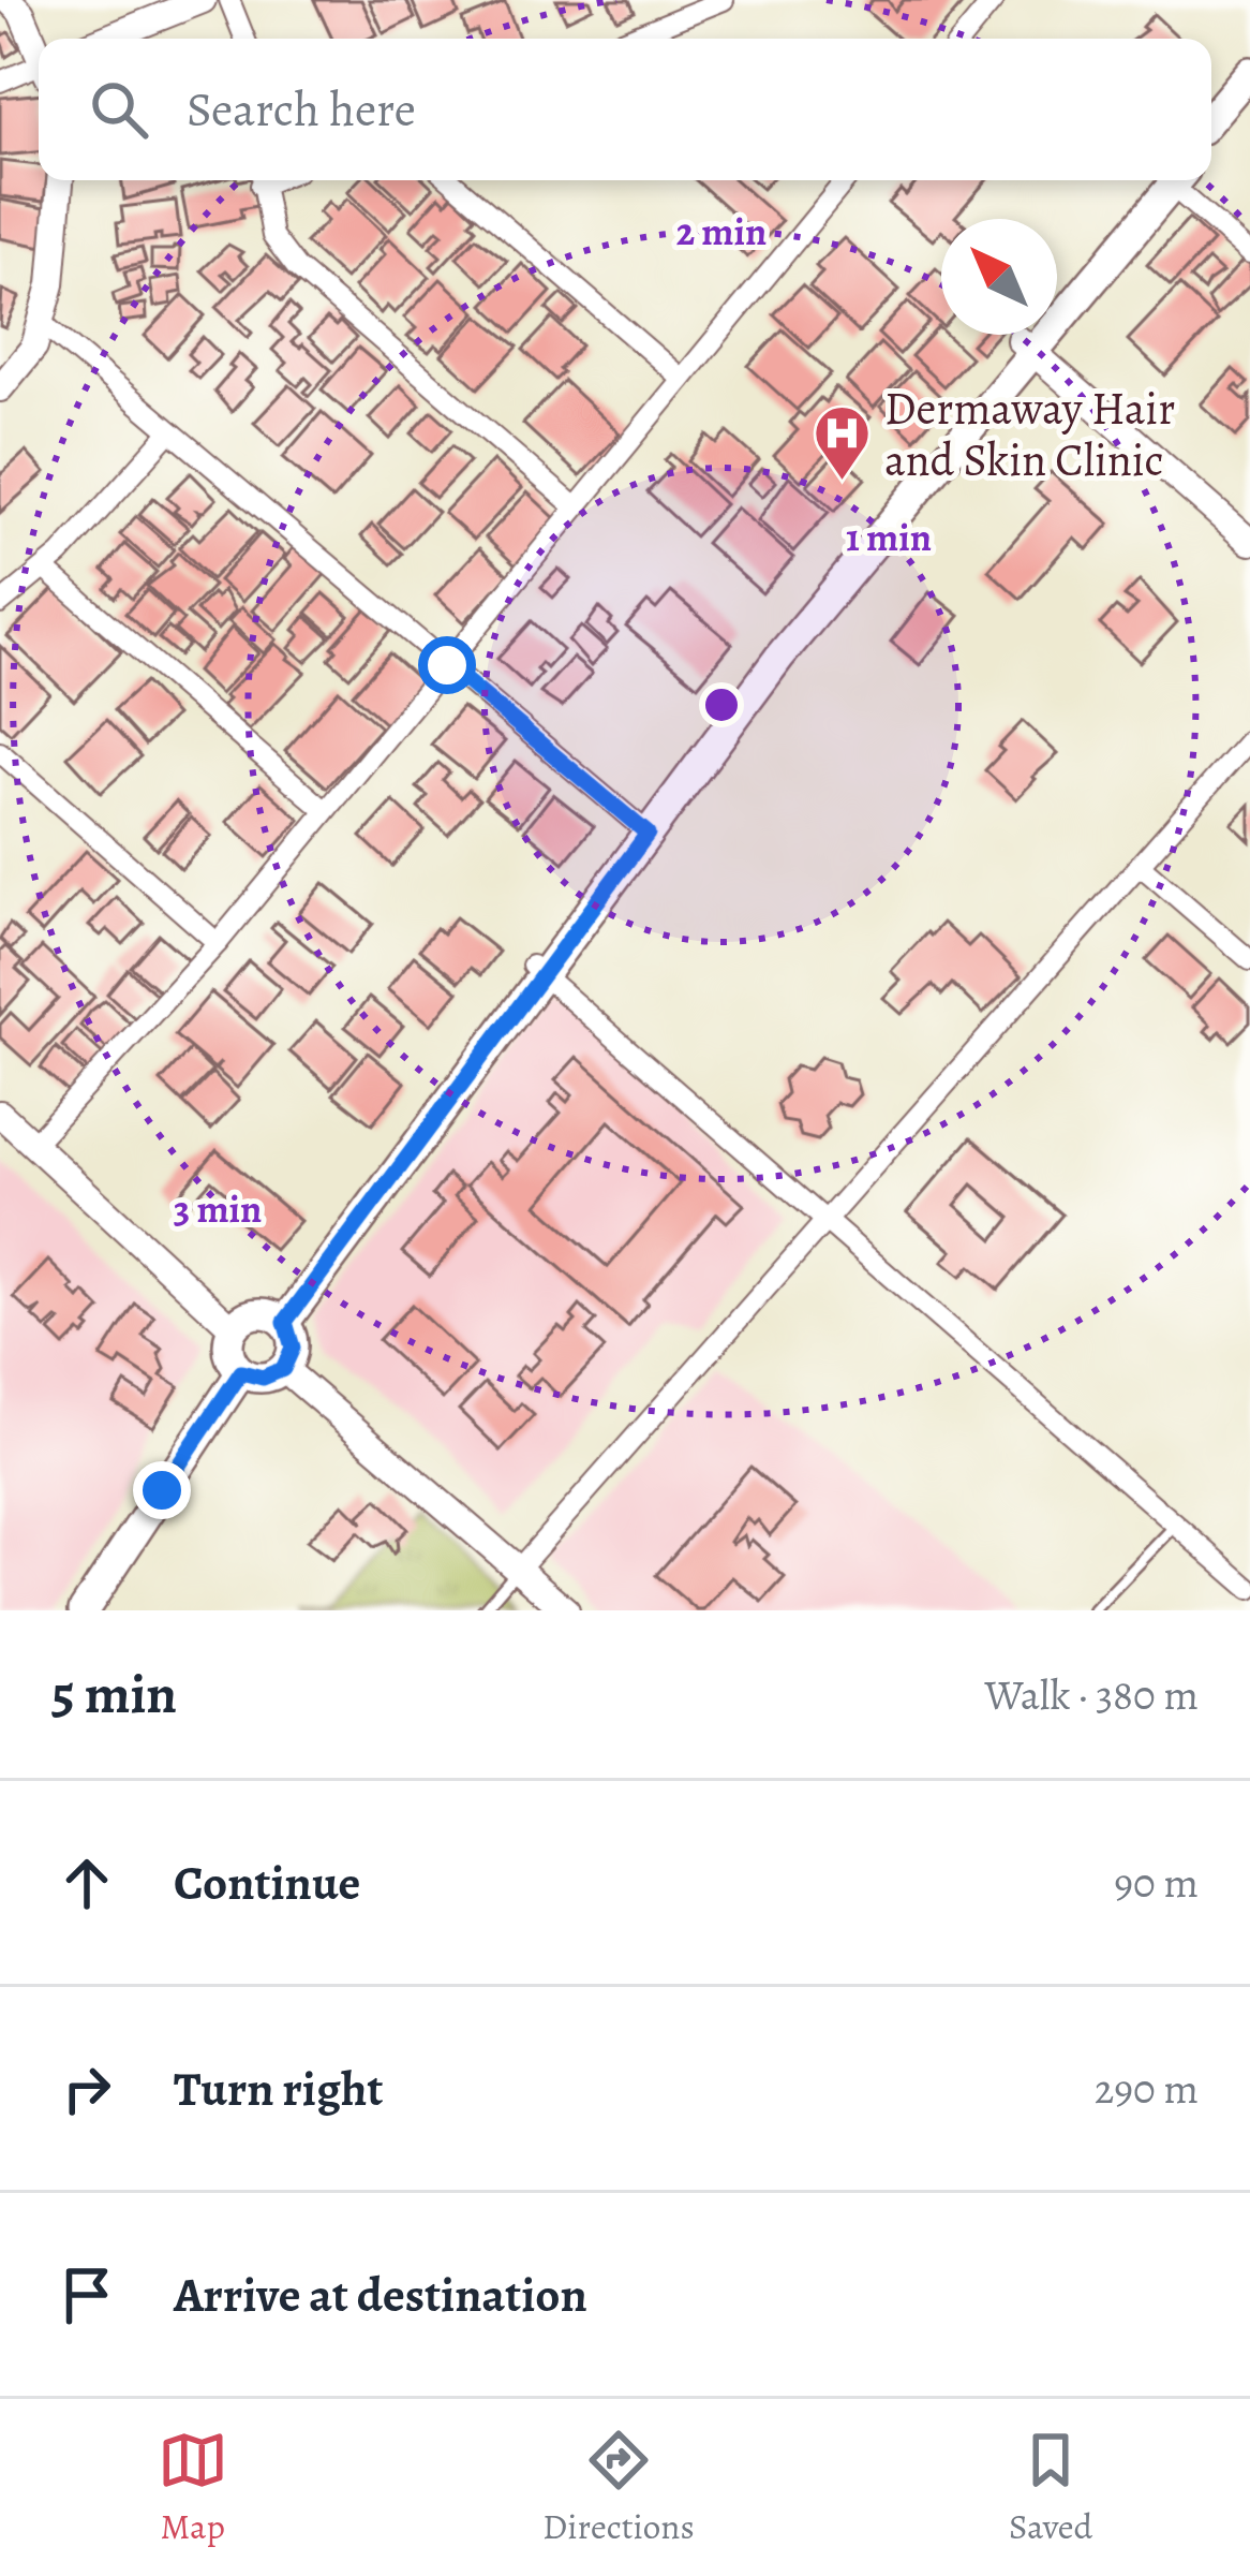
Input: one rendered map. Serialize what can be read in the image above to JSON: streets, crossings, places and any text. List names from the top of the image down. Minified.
{"places":{"hospital":["Dermaway Hair and Skin Clinic"]},"north":"top left","page":{"search":"Search here","heading":["5 min","Walk · 380 m"],"list":[["Continue","90 m"],["Turn right","290 m"],"Arrive at destination"],"nav":["Map","Directions","Saved"]},"rings":["2 min","1 min","3 min"]}
